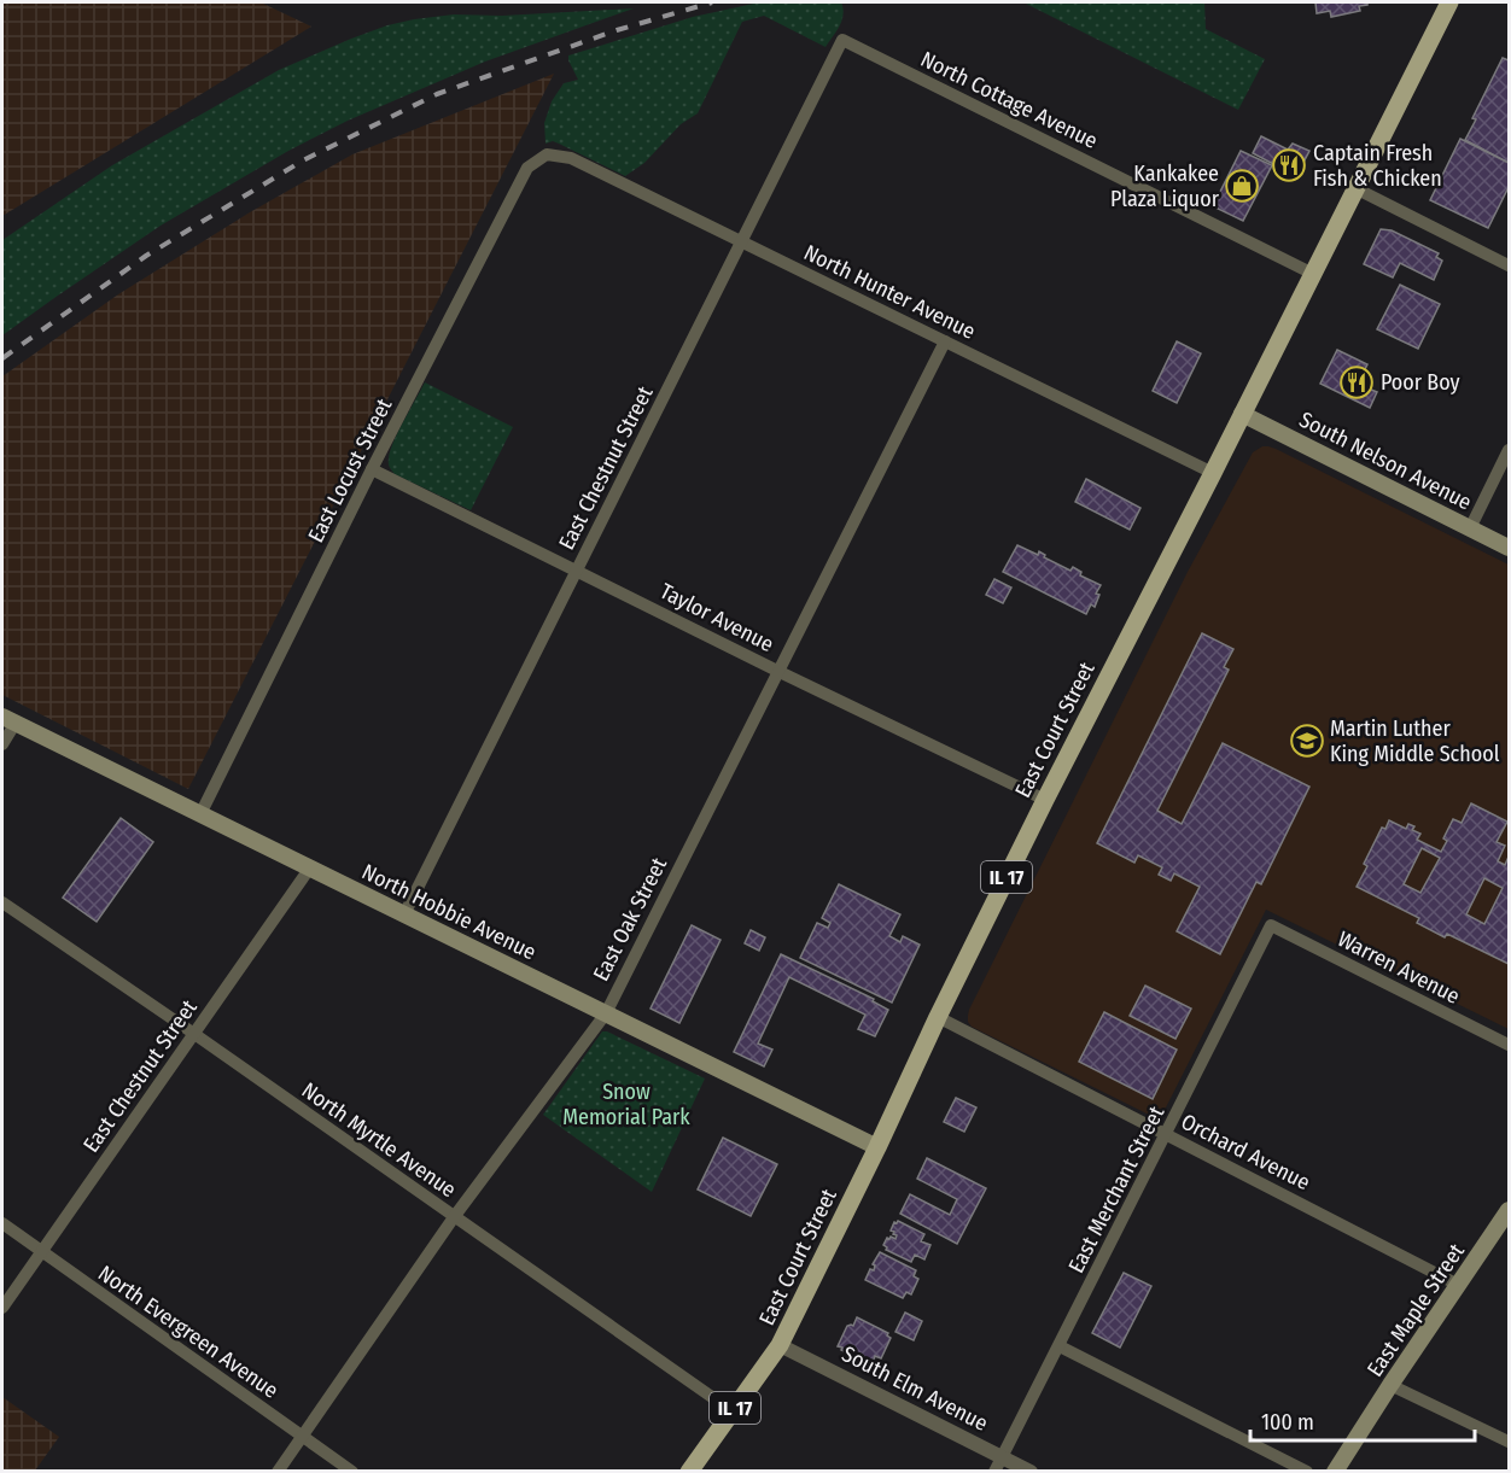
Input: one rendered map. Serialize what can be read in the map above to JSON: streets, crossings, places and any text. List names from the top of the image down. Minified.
{"streets":{"main road":["South Nelson Avenue","East Court Street","IL 17","North Hobbie Avenue","East Maple Street"],"street":["North Cottage Avenue","North Hunter Avenue","East Chestnut Street","East Locust Street","Taylor Avenue","East Oak Street","Warren Avenue","North Myrtle Avenue","Orchard Avenue","East Merchant Street","North Evergreen Avenue","South Elm Avenue"]},"crossings":[["North Cottage Avenue","East Chestnut Street"],["North Cottage Avenue","East Court Street"],["North Hunter Avenue","East Chestnut Street"],["North Hunter Avenue","East Locust Street"],["North Hunter Avenue","East Court Street"],["North Hunter Avenue","East Oak Street"],["South Nelson Avenue","East Court Street"],["East Chestnut Street","Taylor Avenue"],["East Chestnut Street","North Hobbie Avenue"],["East Chestnut Street","North Myrtle Avenue"],["East Chestnut Street","North Evergreen Avenue"],["East Locust Street","Taylor Avenue"],["East Locust Street","North Hobbie Avenue"],["Taylor Avenue","East Court Street"],["Taylor Avenue","East Oak Street"],["East Court Street","North Hobbie Avenue"],["East Court Street","North Myrtle Avenue"],["East Court Street","Orchard Avenue"],["East Court Street","South Elm Avenue"],["North Hobbie Avenue","East Oak Street"],["East Oak Street","North Myrtle Avenue"],["East Oak Street","North Evergreen Avenue"],["Warren Avenue","East Merchant Street"],["Orchard Avenue","East Merchant Street"],["Orchard Avenue","East Maple Street"],["East Merchant Street","South Elm Avenue"]],"parks":["Snow Memorial Park"],"places":{"restaurant":["Captain Fresh Fish & Chicken","Poor Boy"],"shop":["Kankakee Plaza Liquor"],"school or university":["Martin Luther King Middle School"]},"scale_bar":"100 m"}
